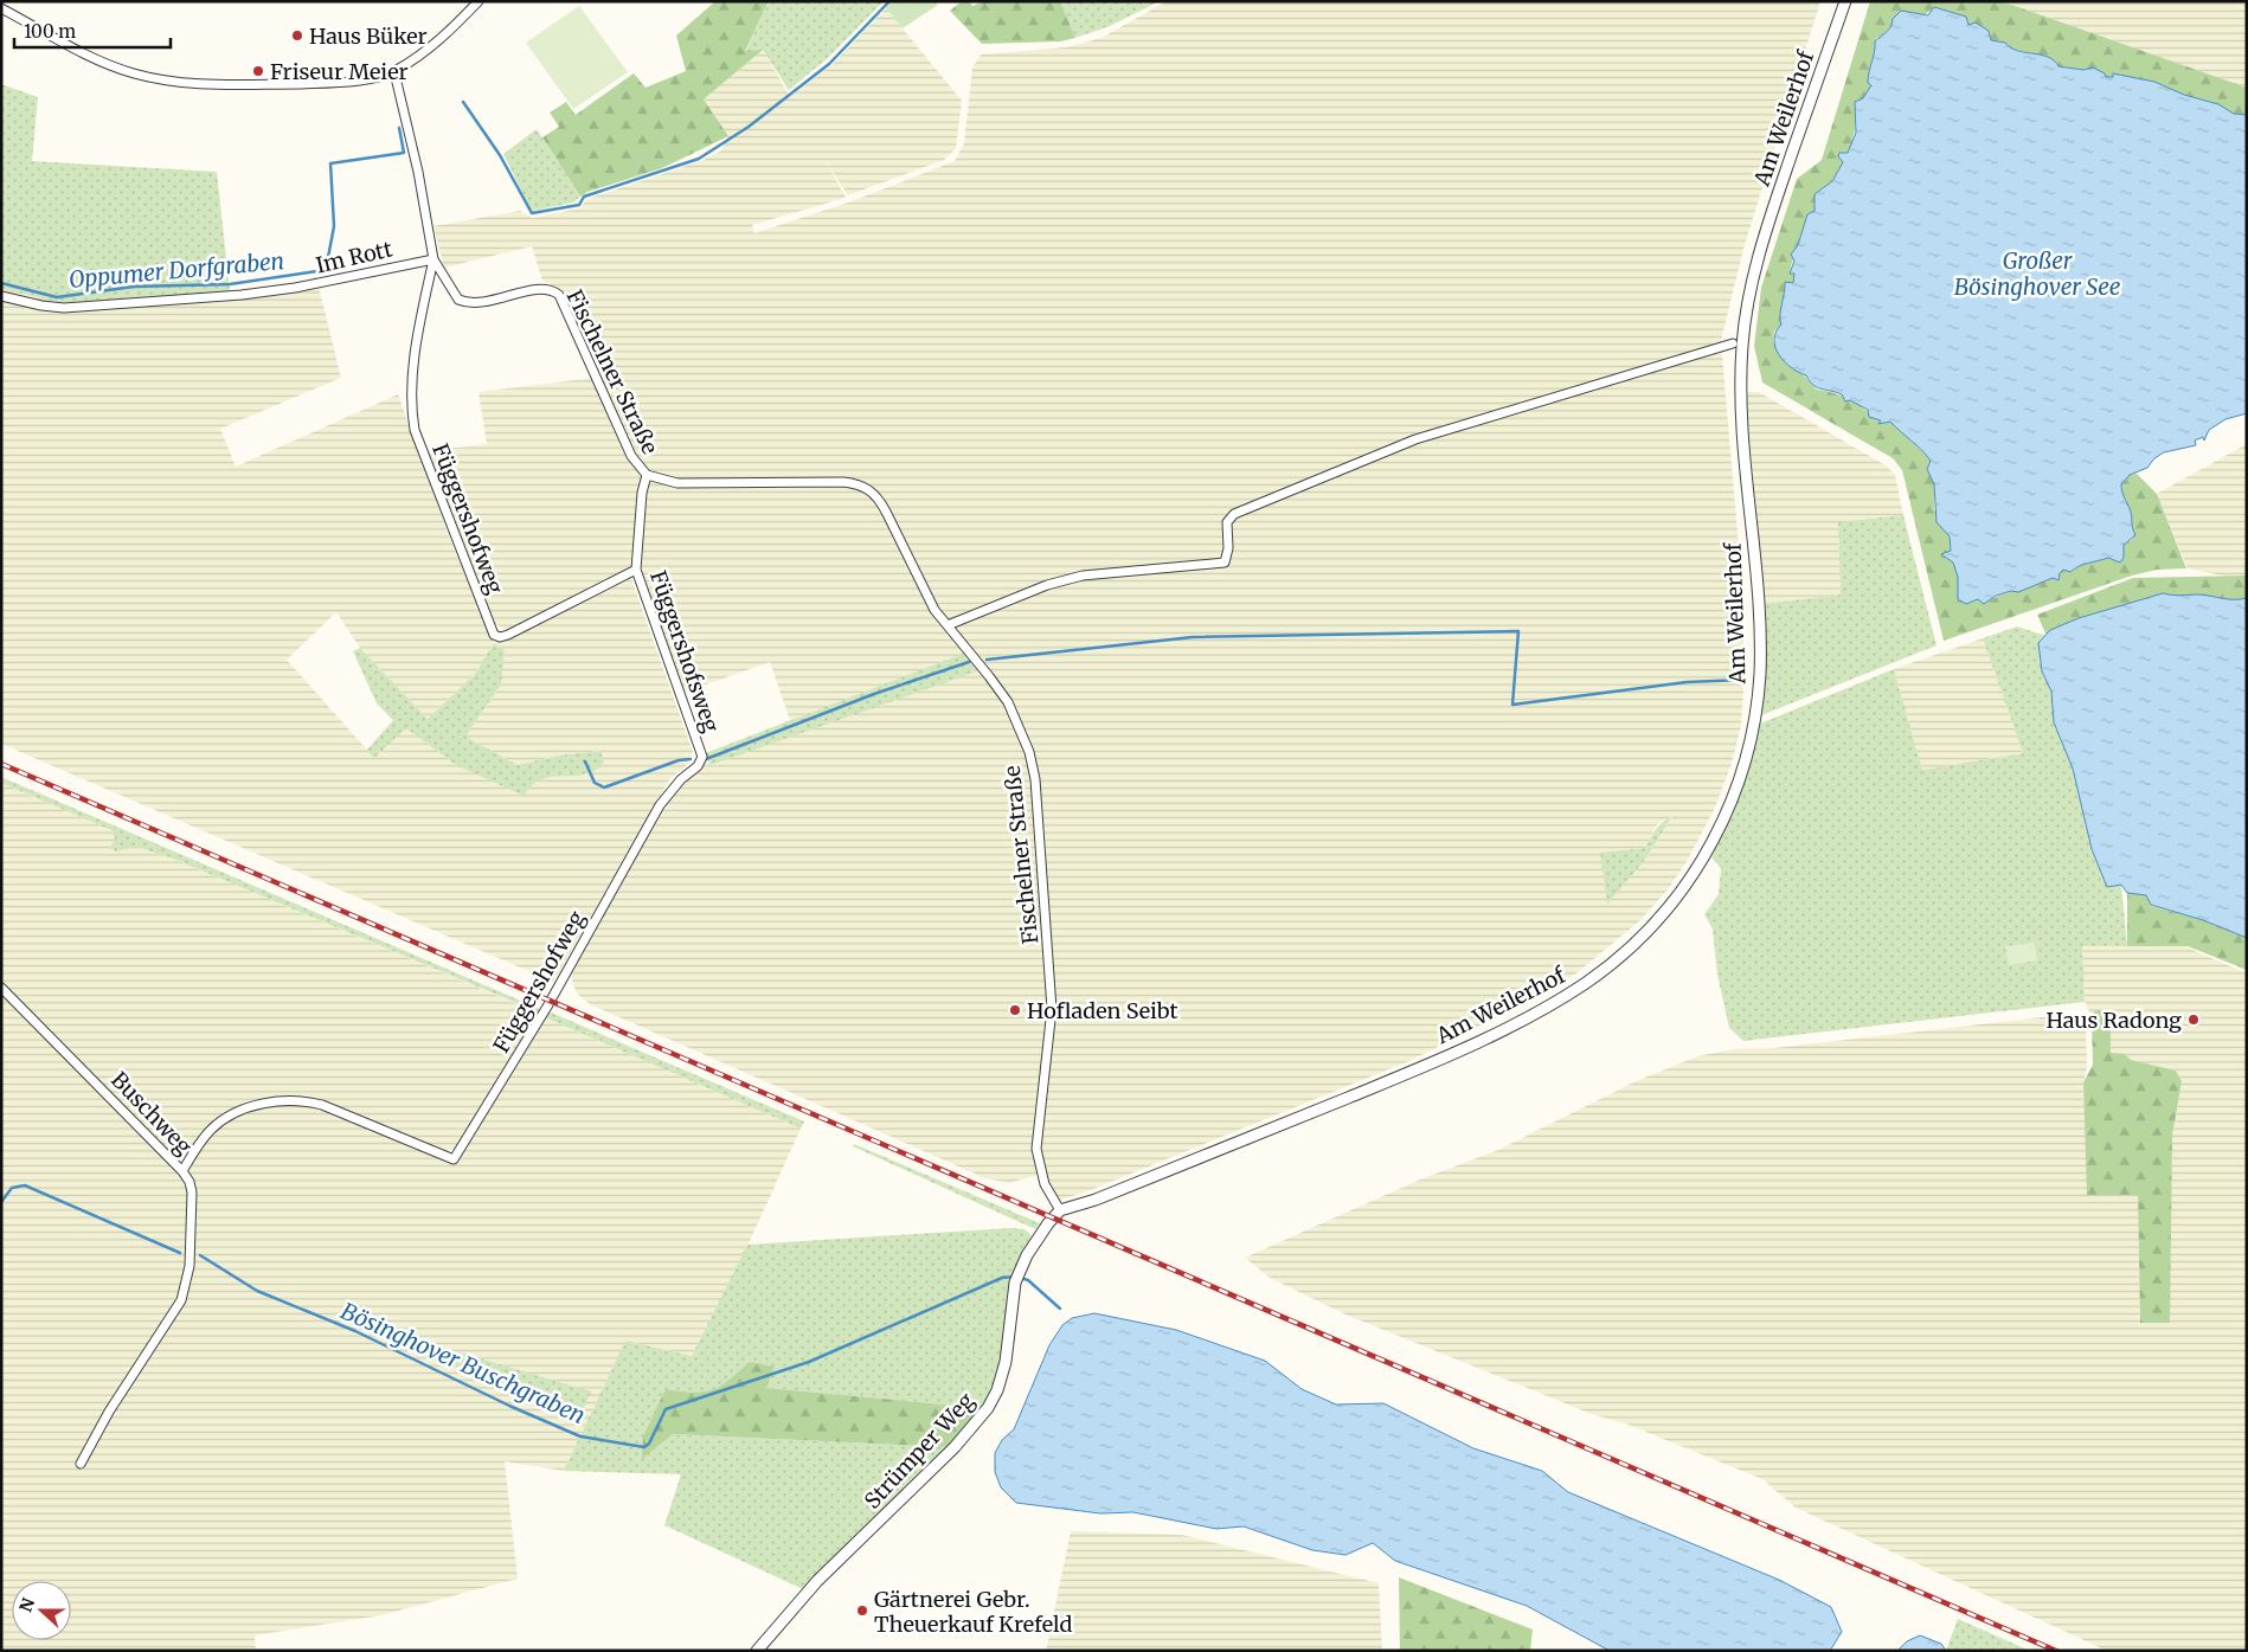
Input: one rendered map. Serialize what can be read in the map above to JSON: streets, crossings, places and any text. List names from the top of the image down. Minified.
{"streets":{"street":["Am Weilerhof","Im Rott","Fischelner Straße","Függershofweg","Függershofsweg","Buschweg","Strümper Weg"]},"crossings":[["Am Weilerhof","Fischelner Straße"],["Am Weilerhof","Strümper Weg"],["Im Rott","Fischelner Straße"],["Im Rott","Függershofweg"],["Fischelner Straße","Függershofweg"],["Fischelner Straße","Függershofsweg"],["Fischelner Straße","Strümper Weg"],["Függershofweg","Függershofsweg"],["Függershofweg","Buschweg"]],"water":["Großer Bösinghover See","Oppumer Dorfgraben","Bösinghover Buschgraben"],"places":["Haus Büker","Friseur Meier","Hofladen Seibt","Haus Radong","Gärtnerei Gebr. Theuerkauf Krefeld"],"scale_bar":"100 m","north":"left"}
